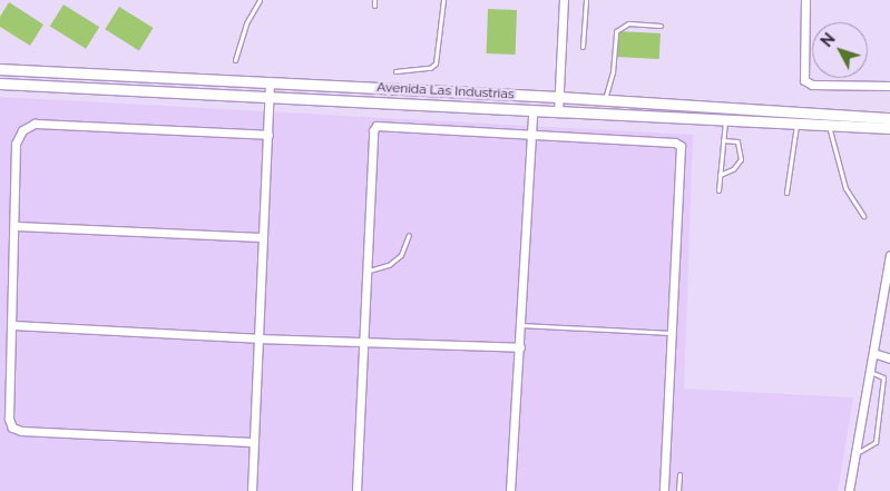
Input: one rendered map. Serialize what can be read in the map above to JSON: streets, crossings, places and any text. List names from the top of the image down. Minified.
{"streets":{"street":["Avenida Las Industrias"]},"north":"top left"}
